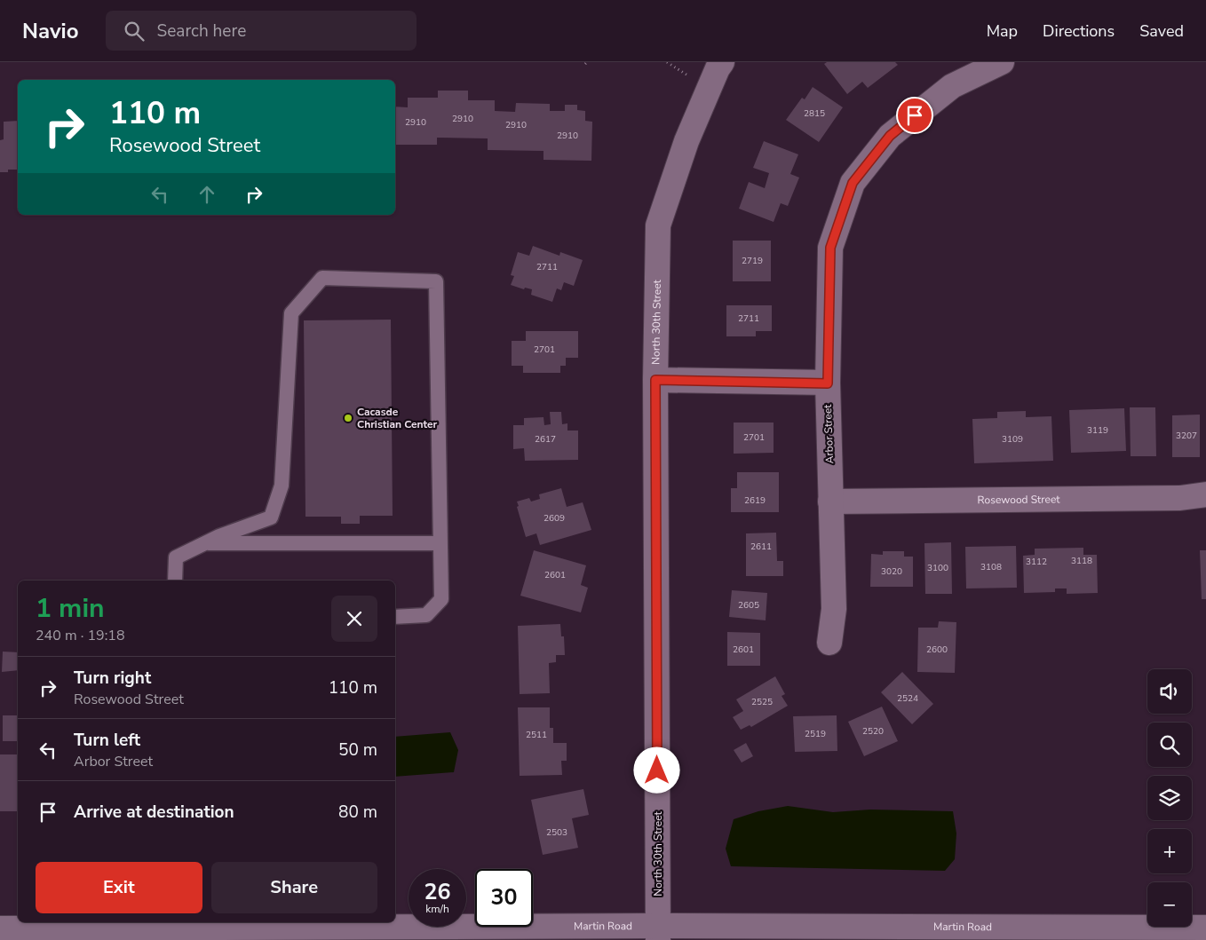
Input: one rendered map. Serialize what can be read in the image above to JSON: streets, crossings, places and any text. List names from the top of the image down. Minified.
{"streets":{"street":["North 30th Street","Arbor Street","Rosewood Street","Martin Road"]},"crossings":[["North 30th Street","Martin Road"],["Arbor Street","Rosewood Street"]],"places":["Cacasde Christian Center"],"house_numbers":["2815","2910","2910","2910","2910","2719","2711","2711","2701","3119","3207","2701","2617","3109","2619","2609","2611","3118","3112","3108","3100","3020","2601","2605","2601","2600","2524","2525","2520","2519","2511","2503"],"page":{"header":"Navio","search":"Search here","nav":["Map","Directions","Saved"],"turn":["110 m","Rosewood Street"],"heading":["1 min","240 m · 19:18"],"list":[{"name":"Turn right","note":"Rosewood Street","value":"110 m"},{"name":"Turn left","note":"Arbor Street","value":"50 m"},{"name":"Arrive at destination","value":"80 m"}],"map_buttons":["+","−"],"buttons":["Exit","Share"],"speed":"26 km/h","limit":"30"}}
